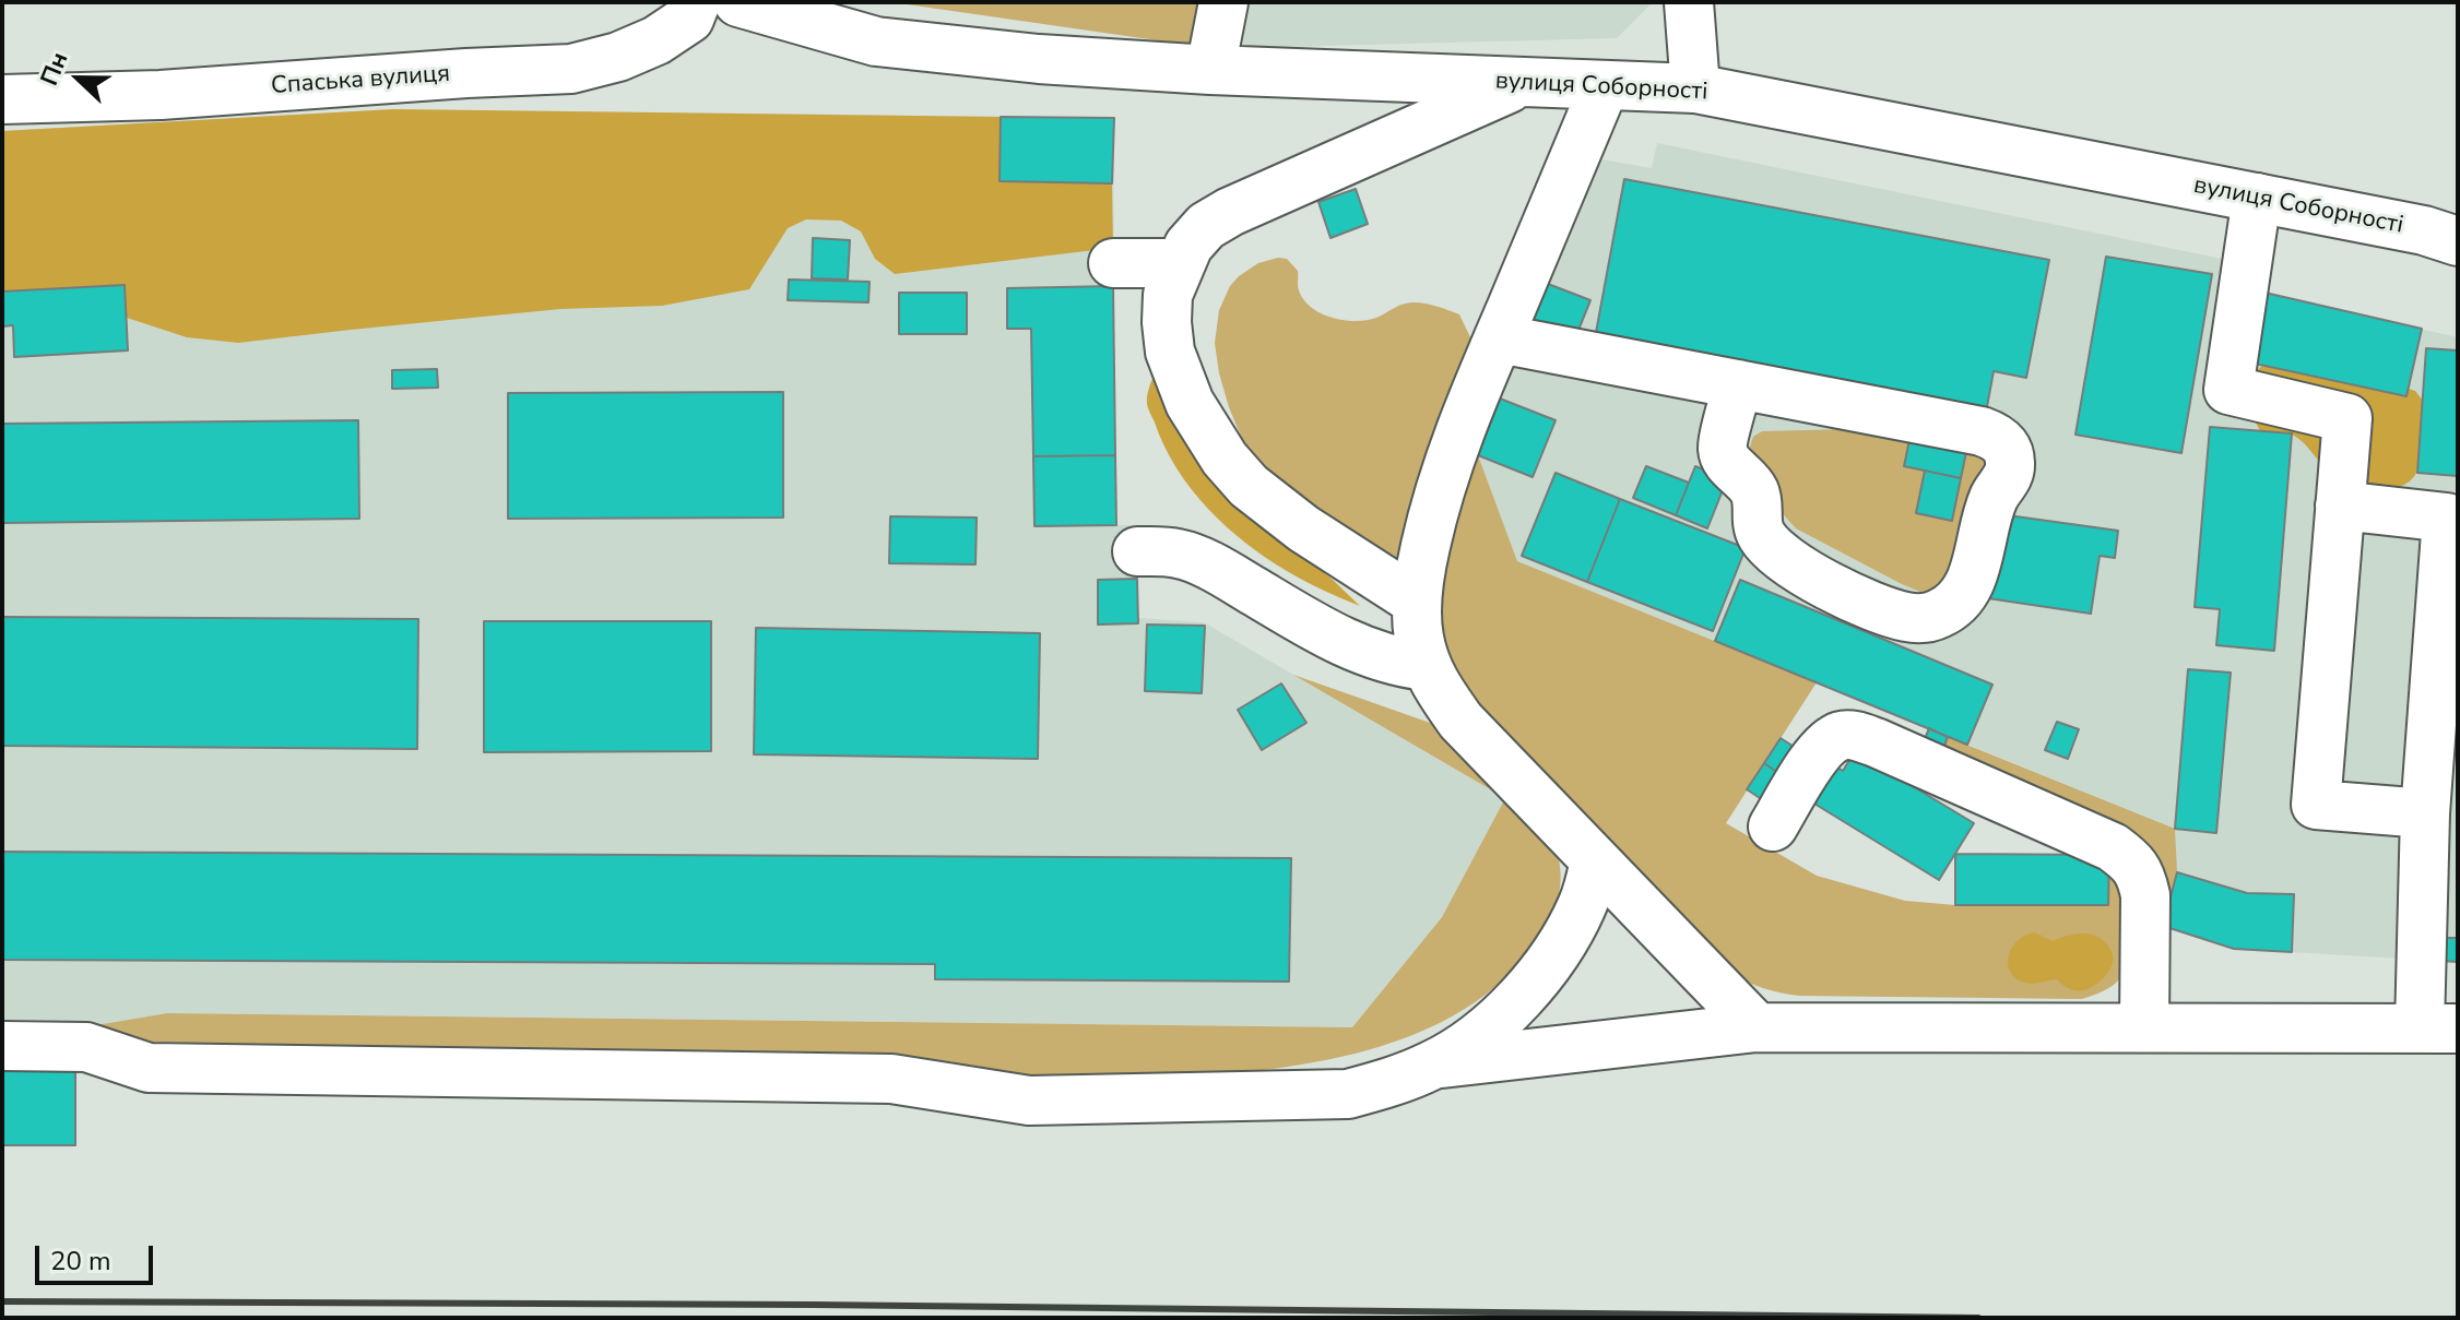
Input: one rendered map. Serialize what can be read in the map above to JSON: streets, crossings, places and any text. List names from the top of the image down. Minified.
{"streets":{"street":["Спаська вулиця","вулиця Соборності"]},"scale_bar":"20 m","north":"left"}
